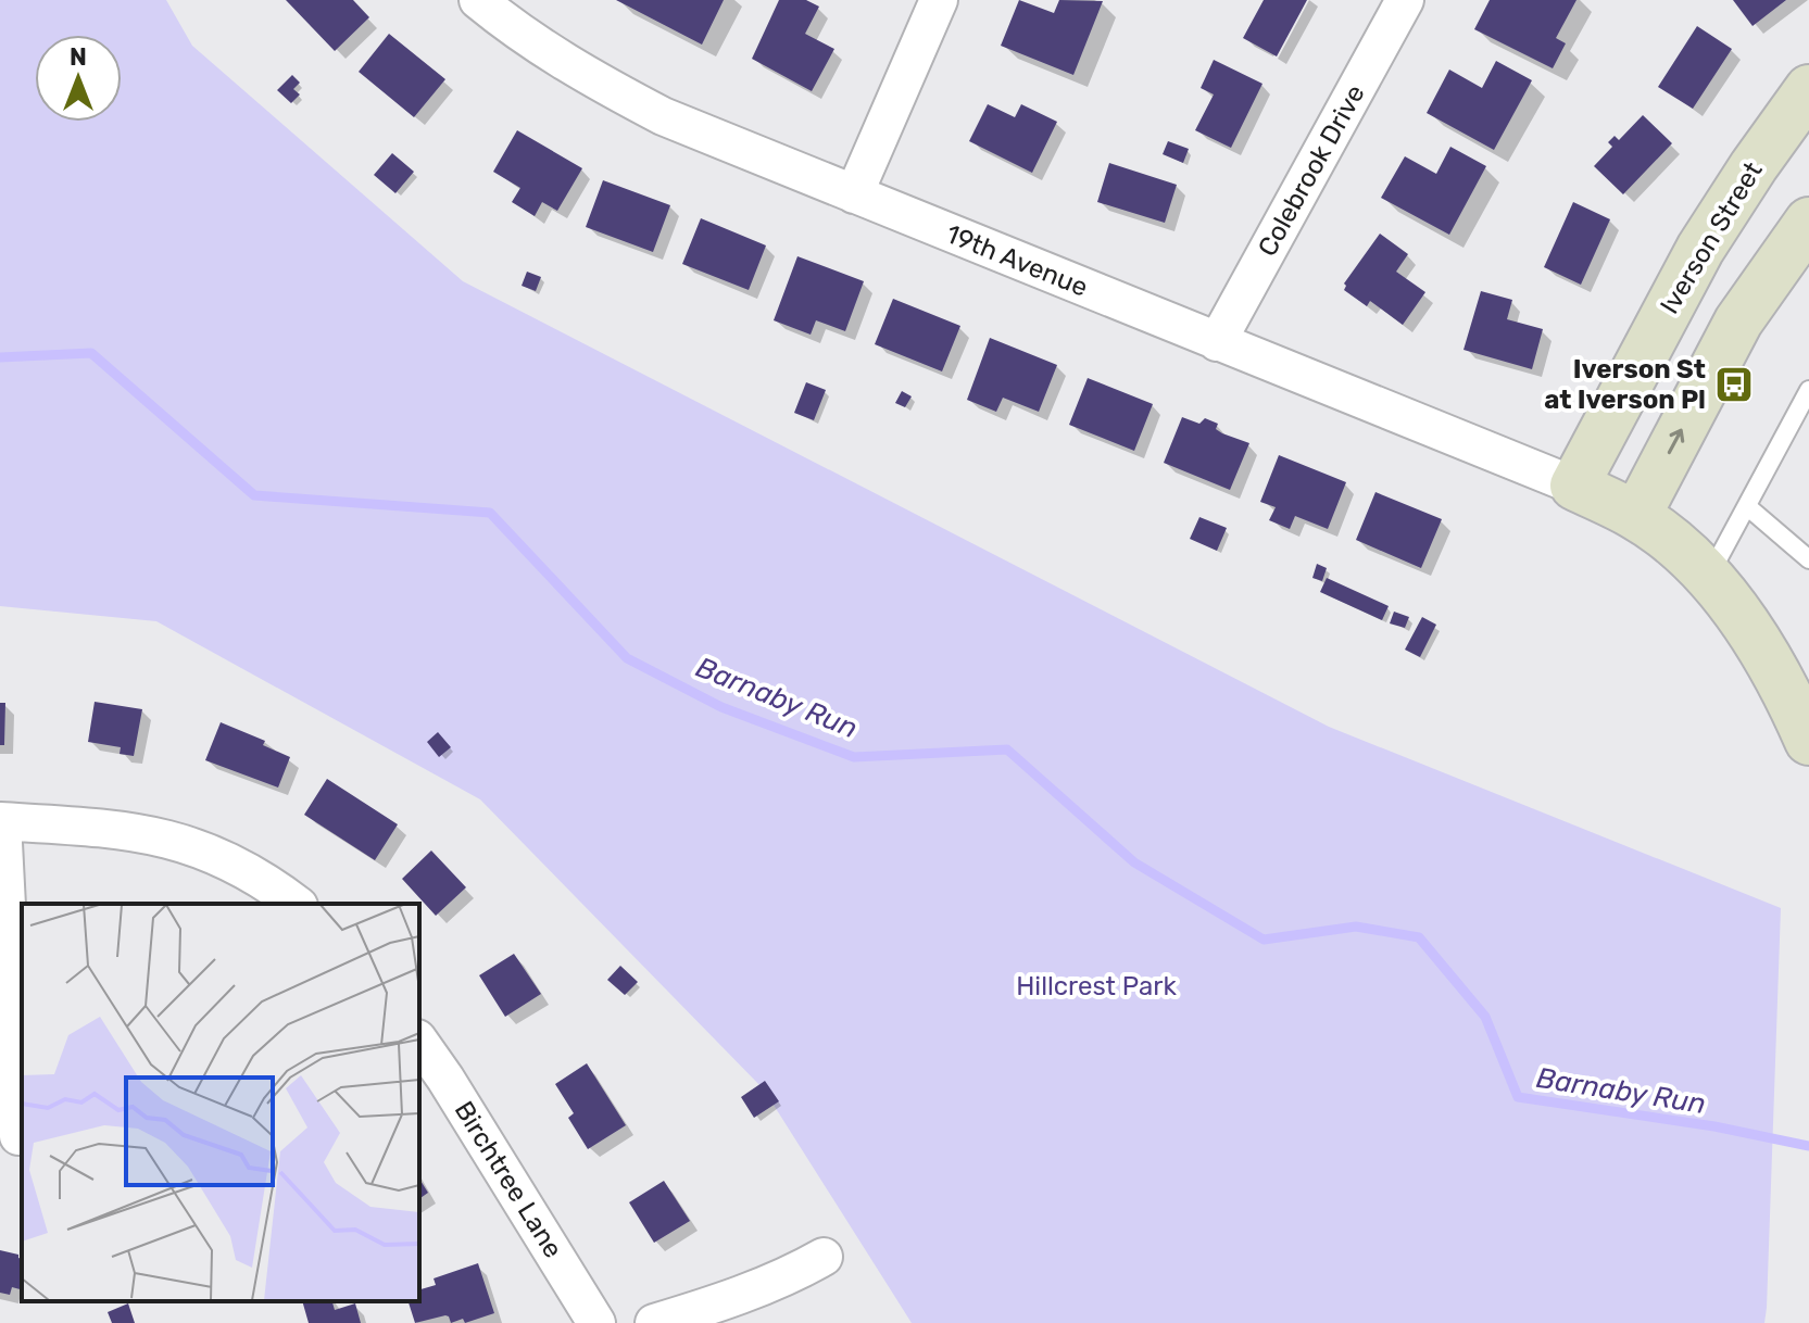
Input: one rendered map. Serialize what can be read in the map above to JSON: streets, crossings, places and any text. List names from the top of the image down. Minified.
{"streets":{"main road":["Iverson Street"],"street":["Colebrook Drive","19th Avenue","Birchtree Lane"]},"crossings":[["Colebrook Drive","19th Avenue"],["Iverson Street","19th Avenue"]],"water":["Barnaby Run"],"parks":["Hillcrest Park"],"places":{"bus stop":["Iverson St at Iverson Pl"]},"north":"top"}
